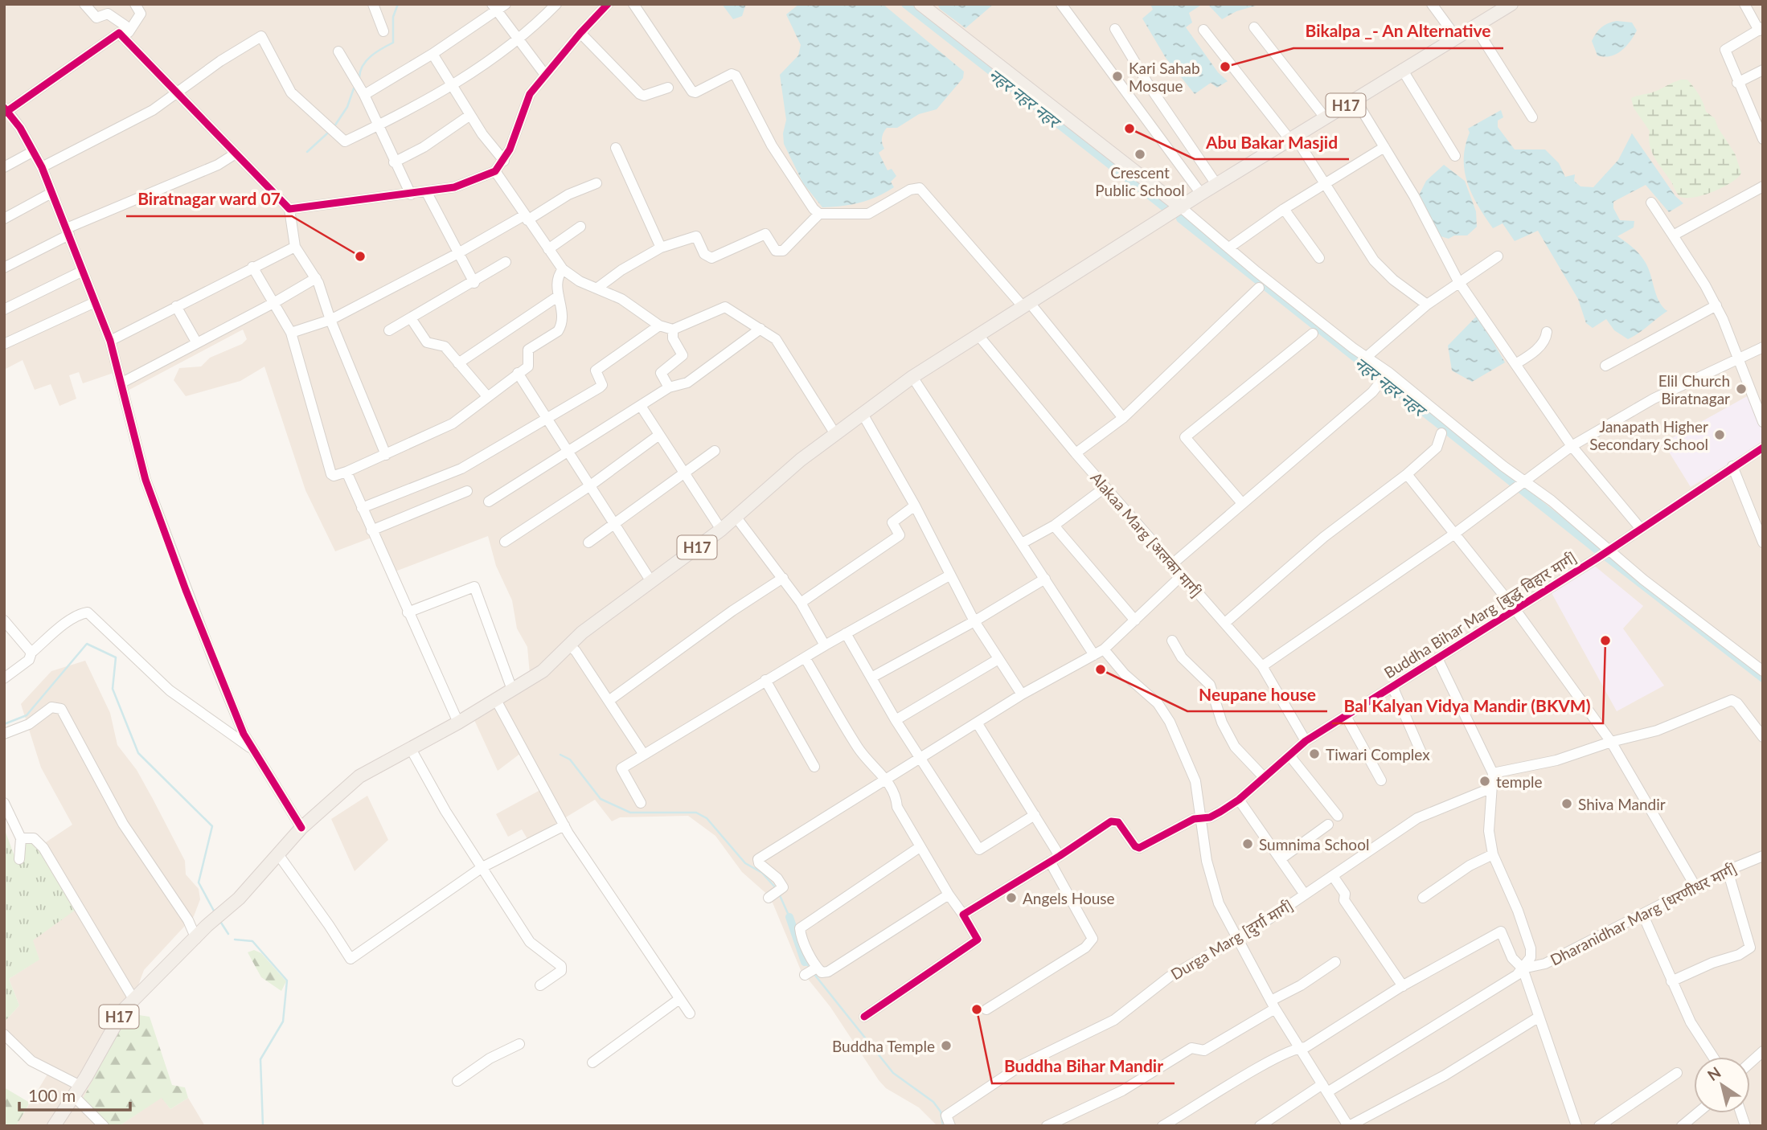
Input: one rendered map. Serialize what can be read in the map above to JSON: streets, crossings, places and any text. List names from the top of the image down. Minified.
{"streets":{"main road":["H17"],"street":["Alakaa Marg [अलका मार्ग]","Buddha Bihar Marg [बुद्ध विहार मार्ग]","Dharanidhar Marg [धरणीधर मार्ग]","Durga Marg [दुर्गा मार्ग]"]},"crossings":[["H17","Alakaa Marg [अलका मार्ग]"],["Alakaa Marg [अलका मार्ग]","Buddha Bihar Marg [बुद्ध विहार मार्ग]"]],"water":["नहर नहर नहर"],"places":["Bikalpa _- An Alternative","Kari Sahab Mosque","Abu Bakar Masjid","Crescent Public School","Biratnagar ward 07","Elil Church Biratnagar","Janapath Higher Secondary School","Bal Kalyan Vidya Mandir (BKVM)","Neupane house","Tiwari Complex","temple","Shiva Mandir","Sumnima School","Angels House","Buddha Bihar Mandir","Buddha Temple"],"scale_bar":"100 m","north":"top left"}
